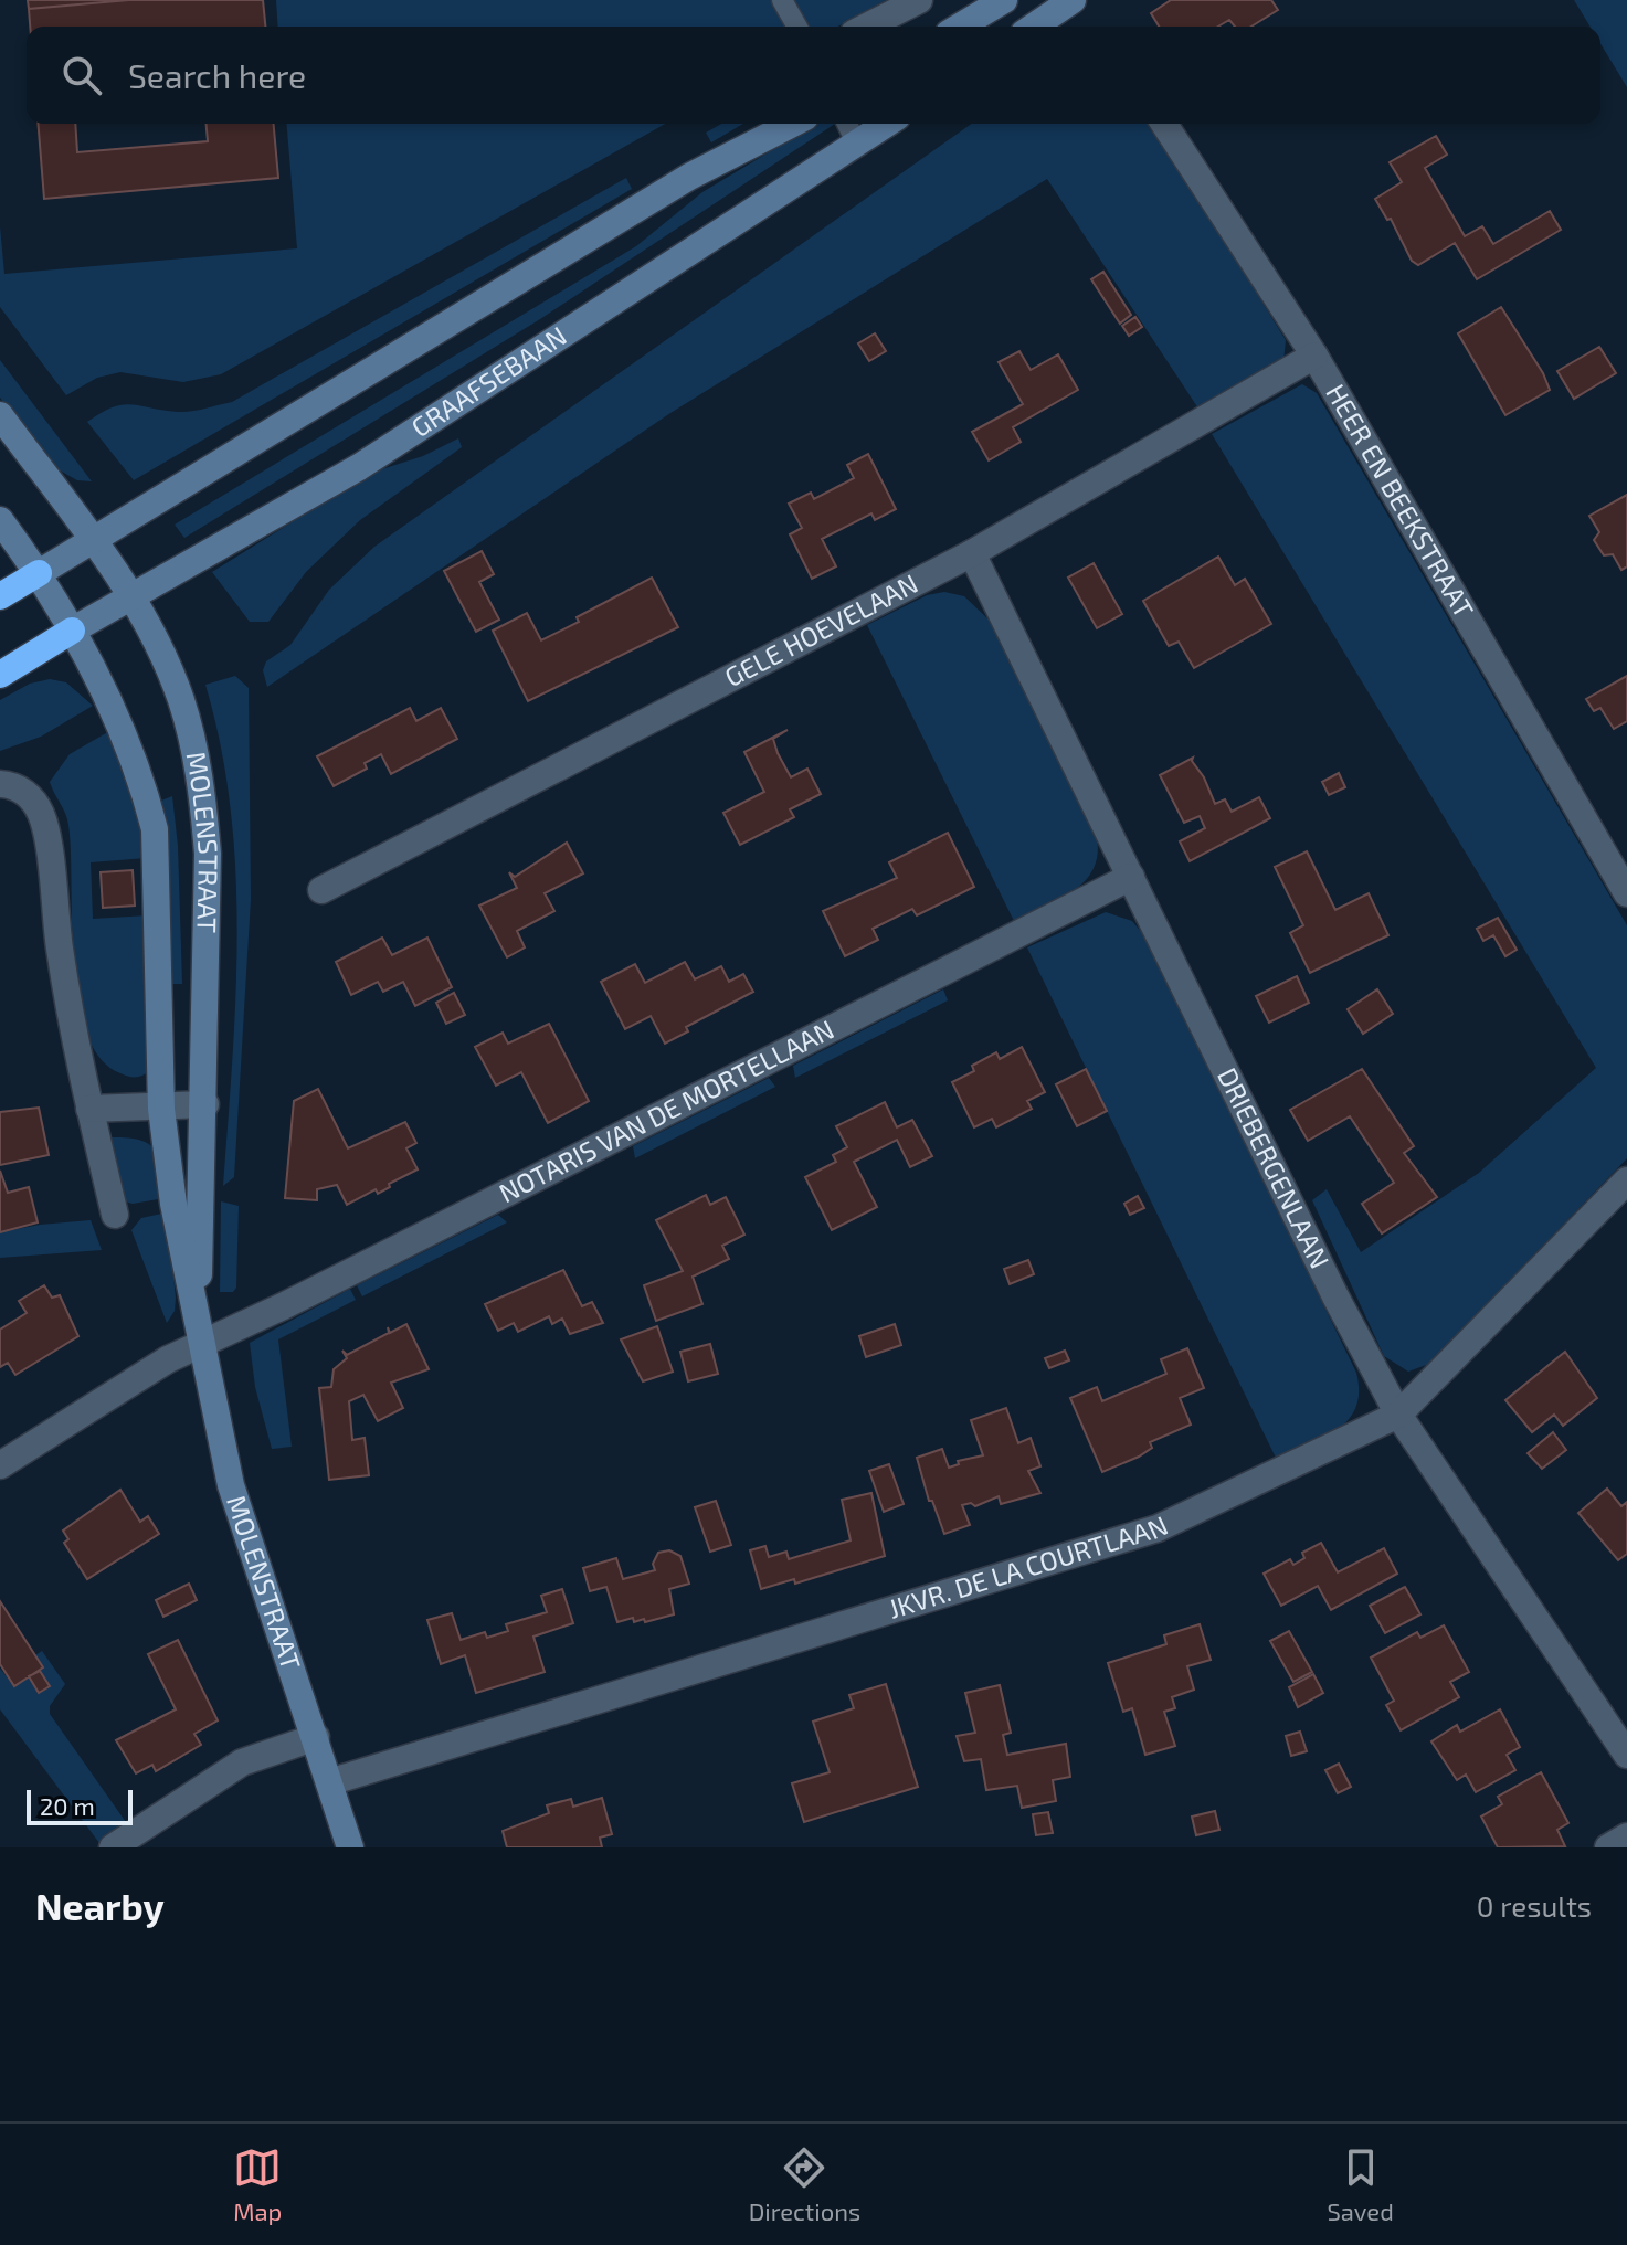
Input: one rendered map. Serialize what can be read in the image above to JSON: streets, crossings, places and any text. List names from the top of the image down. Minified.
{"streets":{"main road":["GRAAFSEBAAN","MOLENSTRAAT"],"street":["HEER EN BEEKSTRAAT","GELE HOEVELAAN","NOTARIS VAN DE MORTELLAAN","DRIEBERGENLAAN","JKVR. DE LA COURTLAAN"]},"crossings":[["GRAAFSEBAAN","MOLENSTRAAT"],["HEER EN BEEKSTRAAT","GELE HOEVELAAN"],["GELE HOEVELAAN","DRIEBERGENLAAN"],["MOLENSTRAAT","NOTARIS VAN DE MORTELLAAN"],["MOLENSTRAAT","JKVR. DE LA COURTLAAN"],["NOTARIS VAN DE MORTELLAAN","DRIEBERGENLAAN"],["DRIEBERGENLAAN","JKVR. DE LA COURTLAAN"]],"scale_bar":"20 m","page":{"search":"Search here","scale":"20 m","heading":["Nearby","0 results"],"nav":["Map","Directions","Saved"]}}
